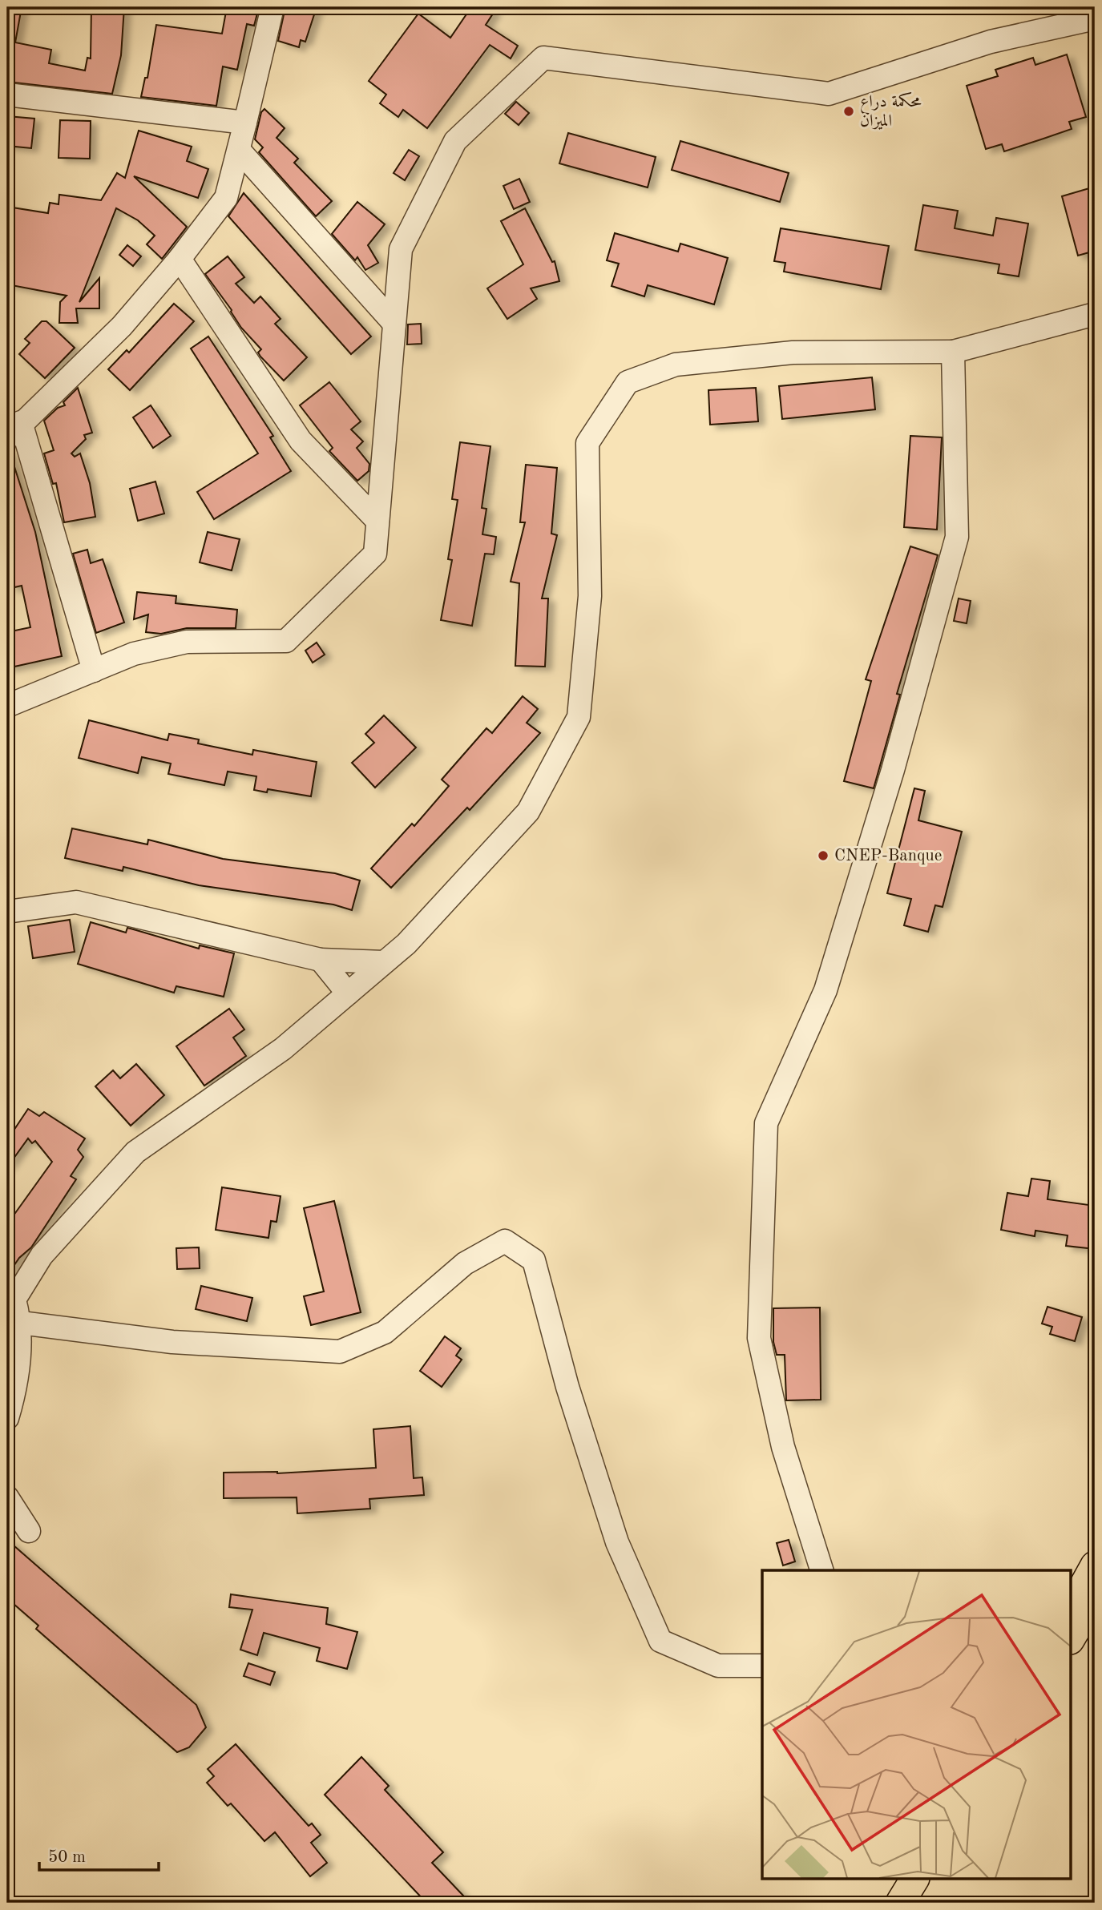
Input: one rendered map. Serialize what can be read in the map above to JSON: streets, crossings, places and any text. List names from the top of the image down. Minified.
{"places":["محكمة دراع الميزان","CNEP-Banque"],"scale_bar":"50 m"}
